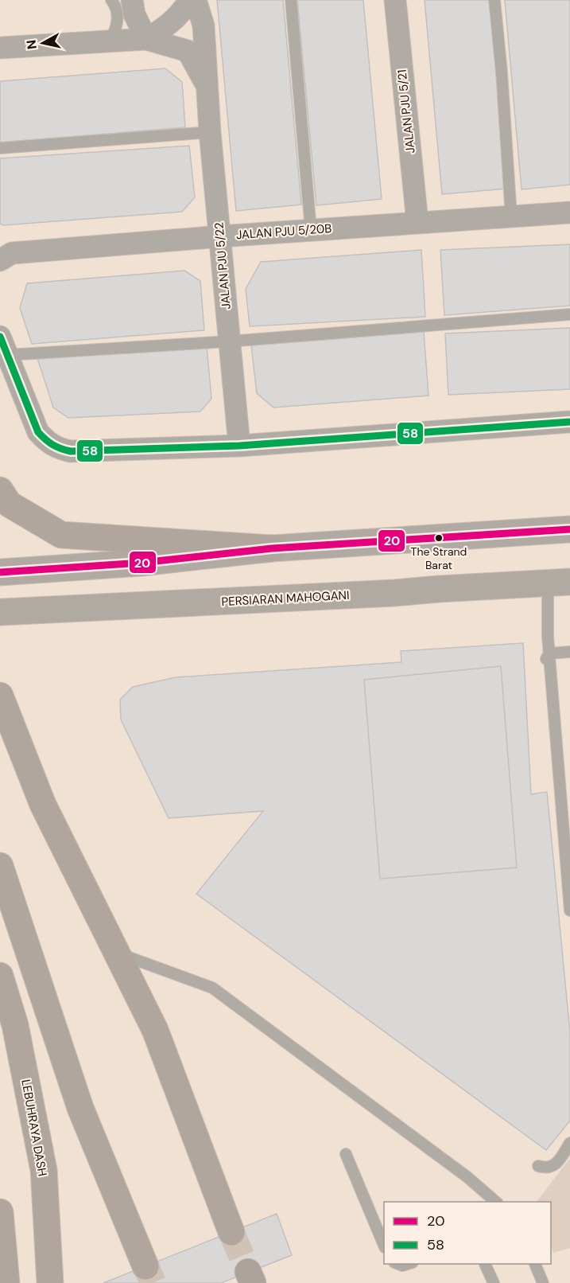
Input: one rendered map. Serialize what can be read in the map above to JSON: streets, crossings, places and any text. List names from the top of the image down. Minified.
{"streets":{"highway":["LEBUHRAYA DASH"],"main road":["PERSIARAN MAHOGANI"],"street":["JALAN PJU 5/21","JALAN PJU 5/20B","JALAN PJU 5/22"]},"crossings":[["JALAN PJU 5/21","JALAN PJU 5/20B"],["JALAN PJU 5/20B","JALAN PJU 5/22"]],"places":["The Strand Barat"],"lines":["transit line 58","transit line 20"],"legend":["20","58"],"north":"left"}
